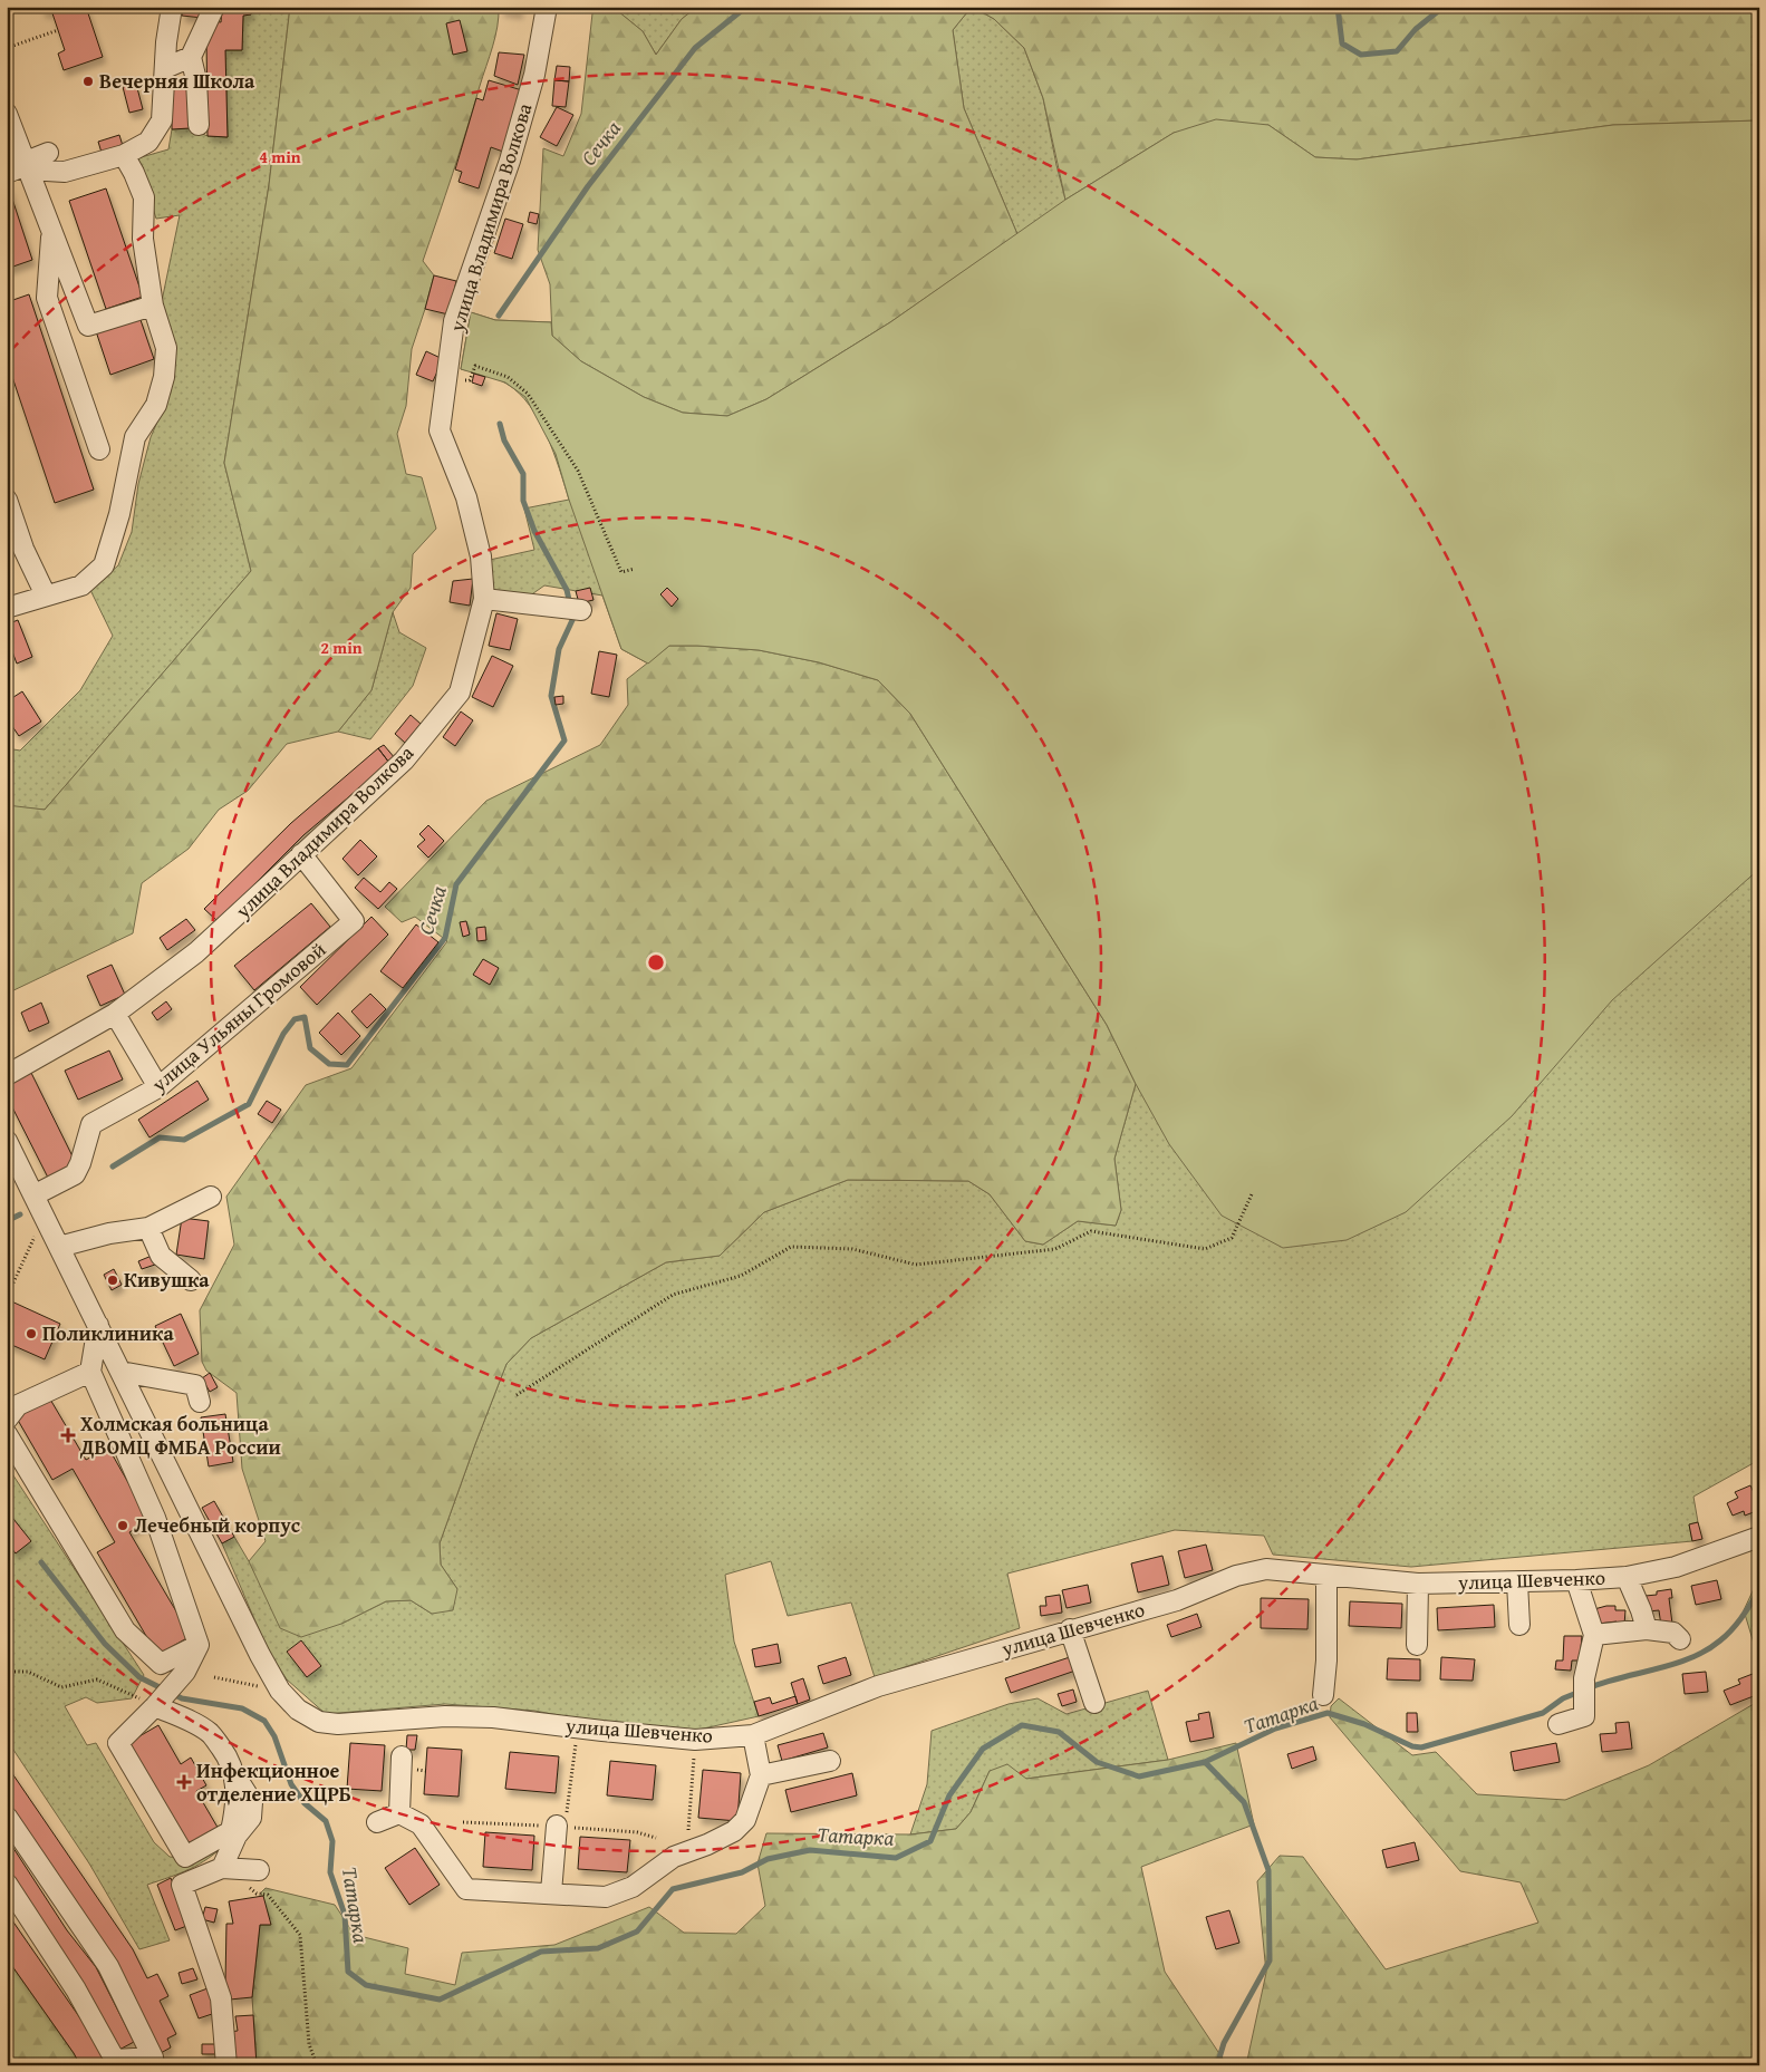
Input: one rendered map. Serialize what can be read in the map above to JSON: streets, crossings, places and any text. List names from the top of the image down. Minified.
{"streets":{"street":["улица Владимира Волкова","улица Ульяны Громовой","улица Шевченко"]},"crossings":[["улица Владимира Волкова","улица Ульяны Громовой"],["улица Ульяны Громовой","улица Шевченко"]],"water":["Сечка","Татарка"],"places":{"other":["Вечерняя Школа","Кивушка","Поликлиника","Лечебный корпус"],"health":["Холмская больница ДВОМЦ ФМБА России","Инфекционное отделение ХЦРБ"]},"rings":["4 min","2 min"]}
